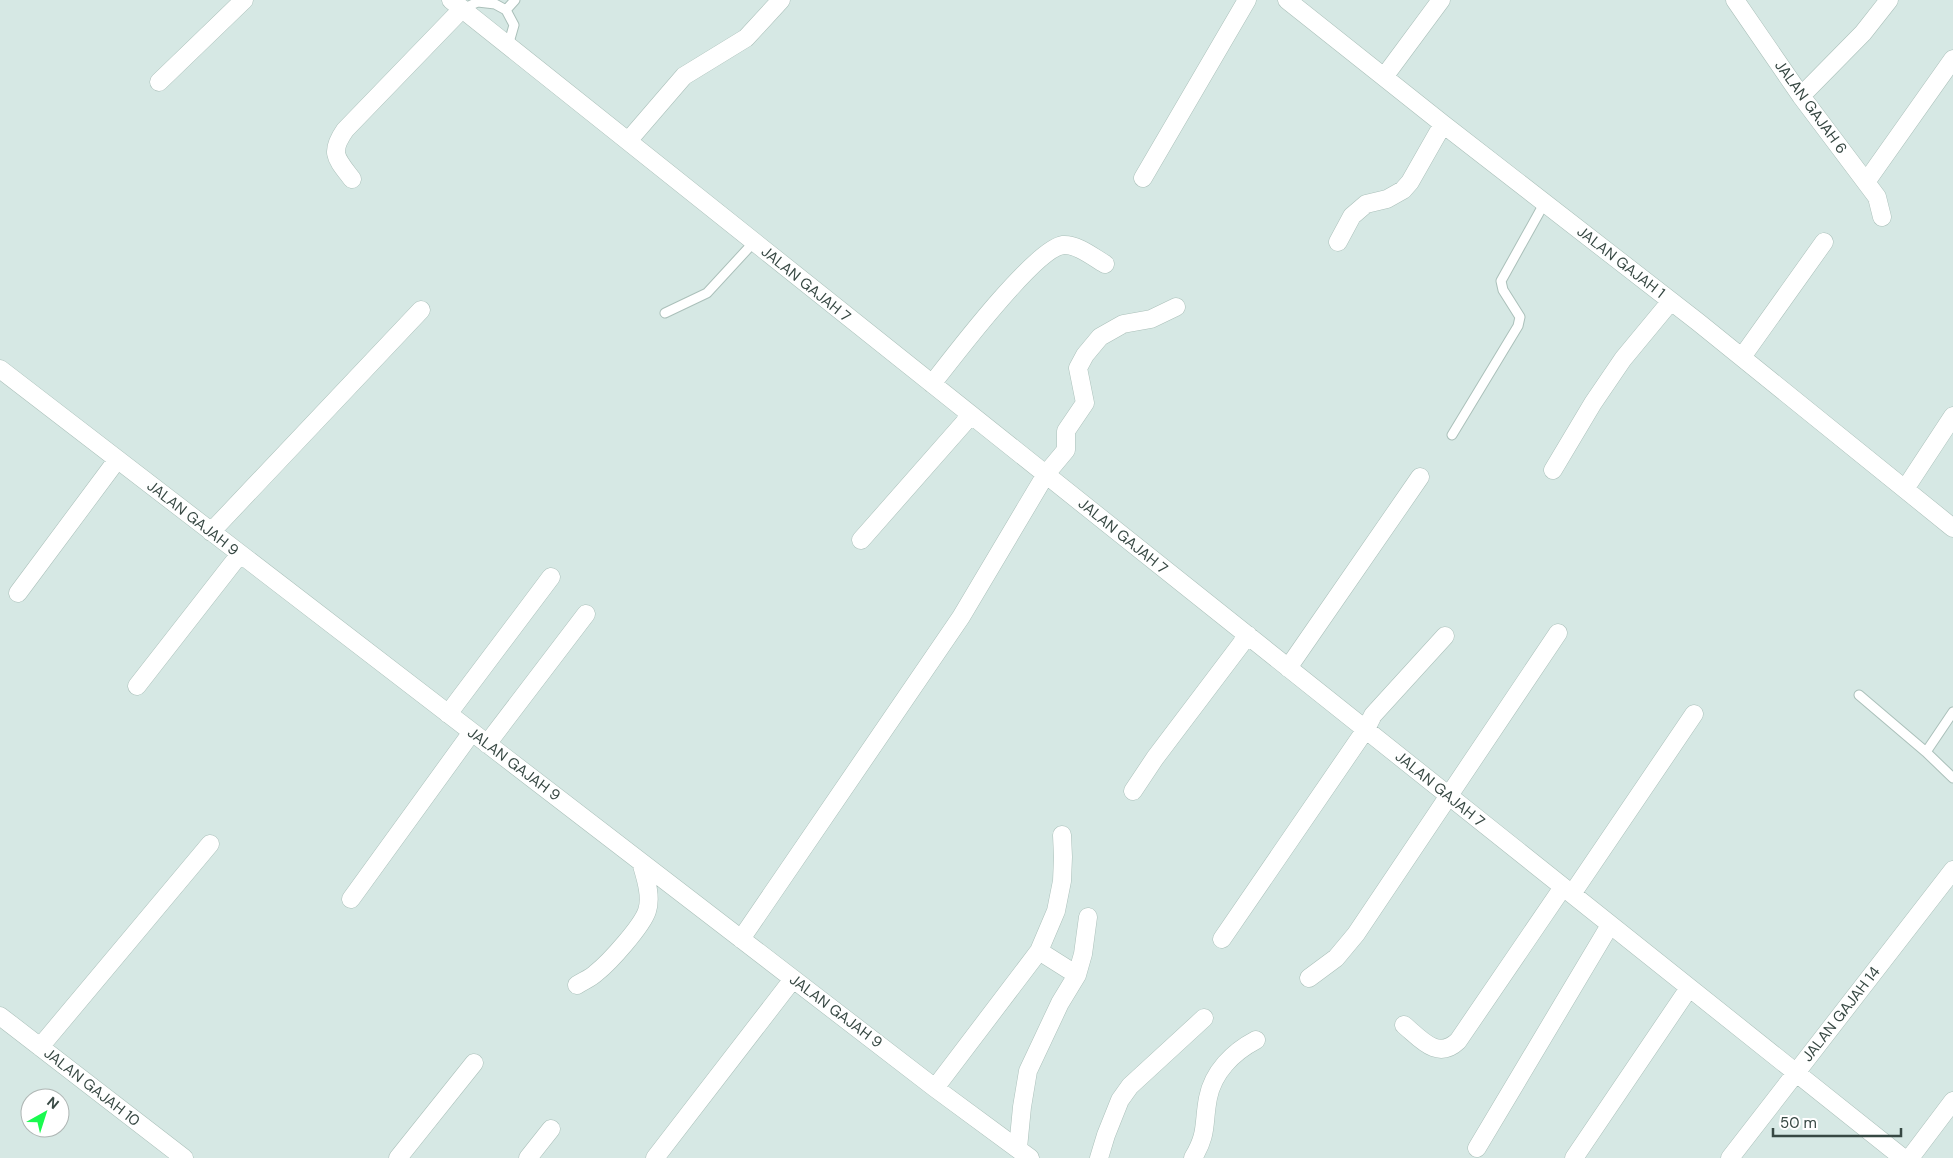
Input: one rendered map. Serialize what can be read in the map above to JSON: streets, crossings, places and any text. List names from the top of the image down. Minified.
{"streets":{"street":["JALAN GAJAH 6","JALAN GAJAH 1","JALAN GAJAH 7","JALAN GAJAH 9","JALAN GAJAH 14","JALAN GAJAH 10"]},"crossings":[["JALAN GAJAH 7","JALAN GAJAH 14"]],"scale_bar":"50 m","north":"top right"}
